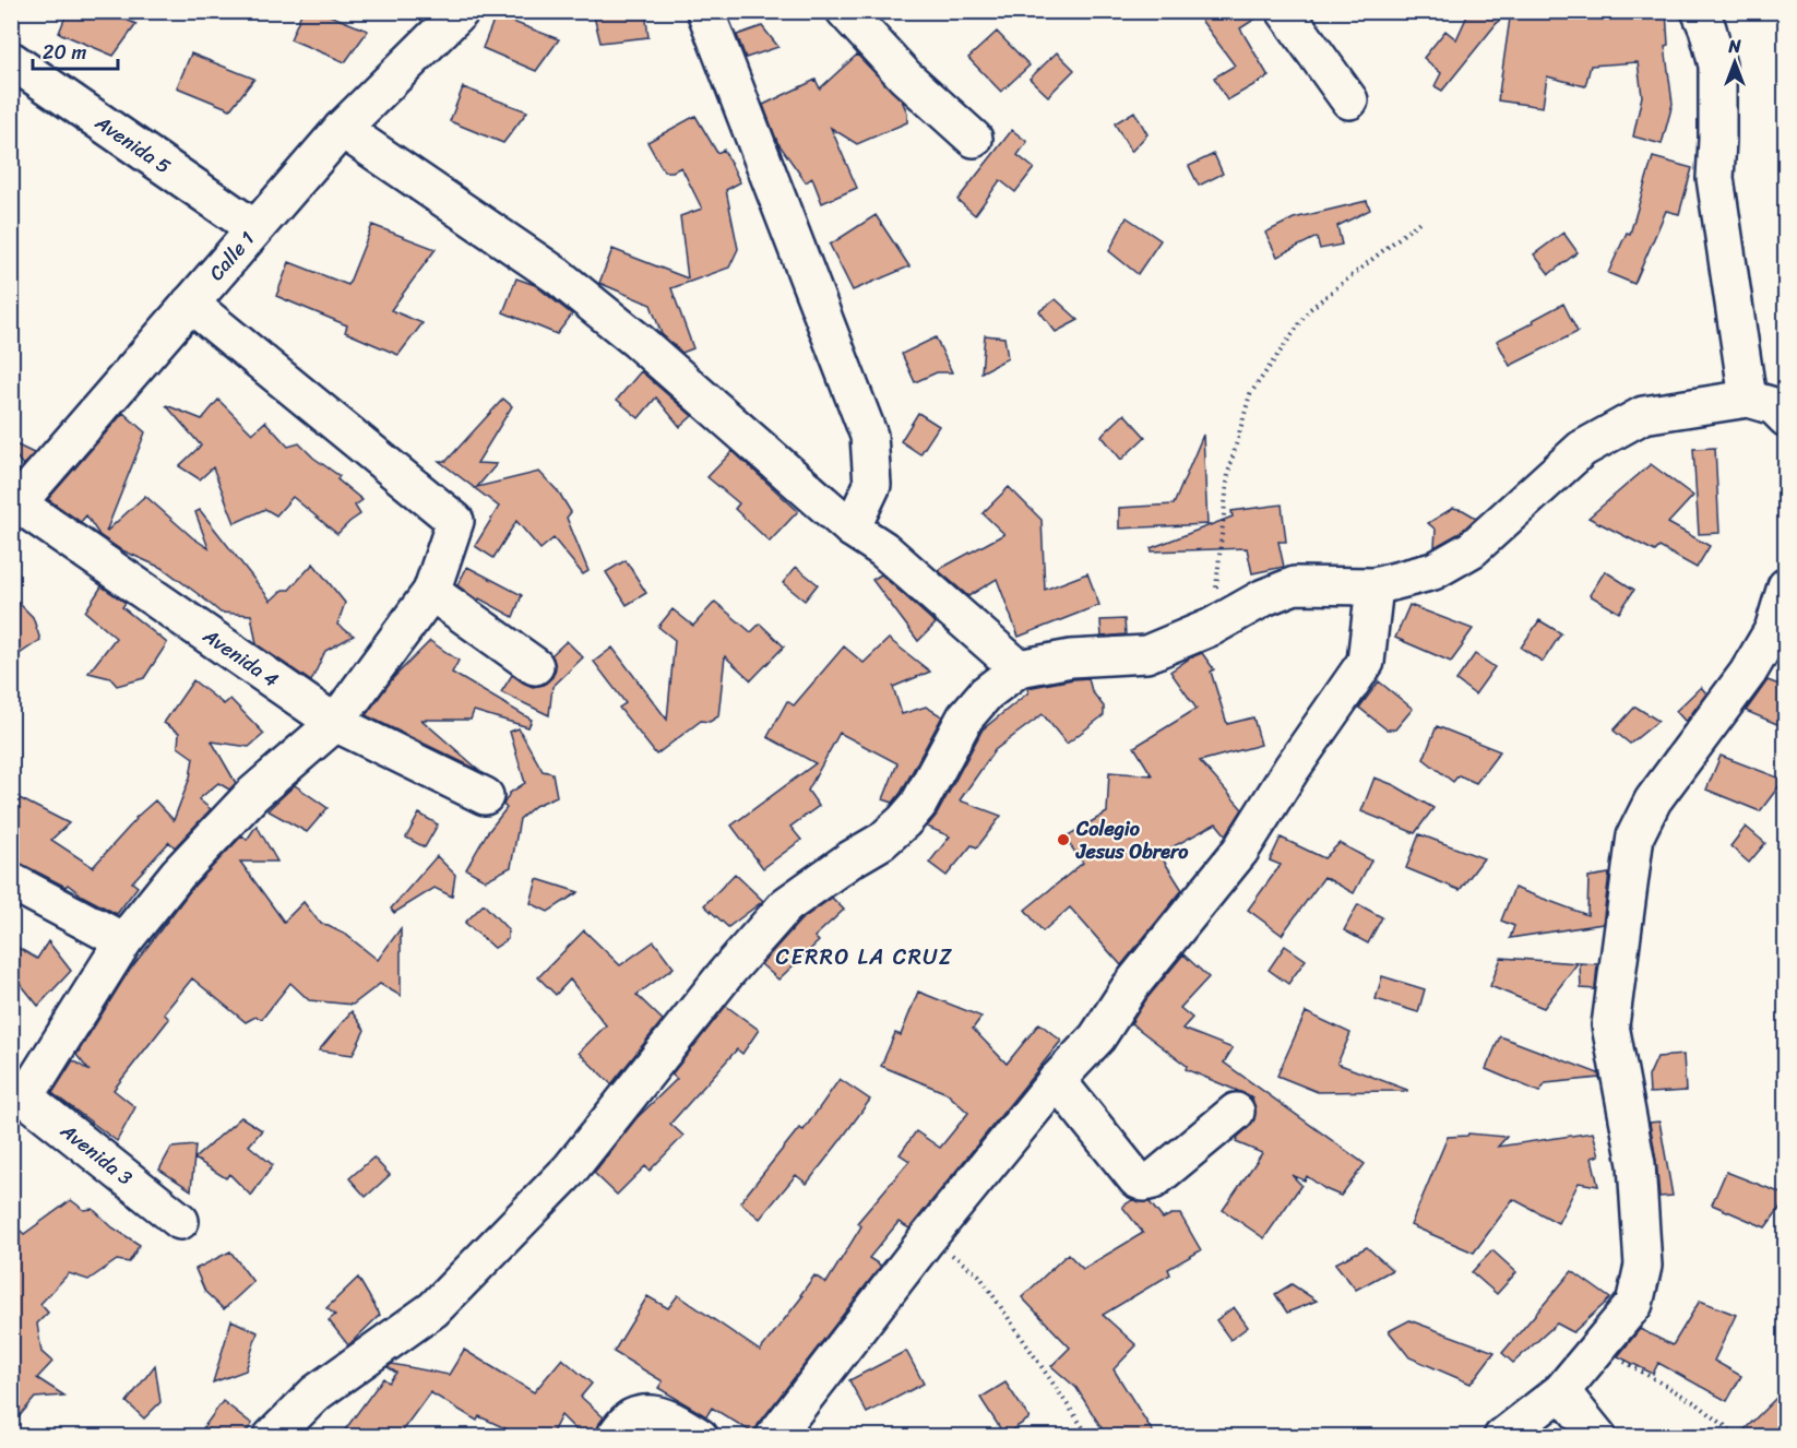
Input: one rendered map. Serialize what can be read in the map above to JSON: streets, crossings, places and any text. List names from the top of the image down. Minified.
{"streets":{"street":["Avenida 5","Calle 1","Avenida 4","Avenida 3"]},"crossings":[["Avenida 5","Calle 1"],["Calle 1","Avenida 4"]],"districts":["CERRO LA CRUZ"],"places":["Colegio Jesus Obrero"],"scale_bar":"20 m","north":"top"}
